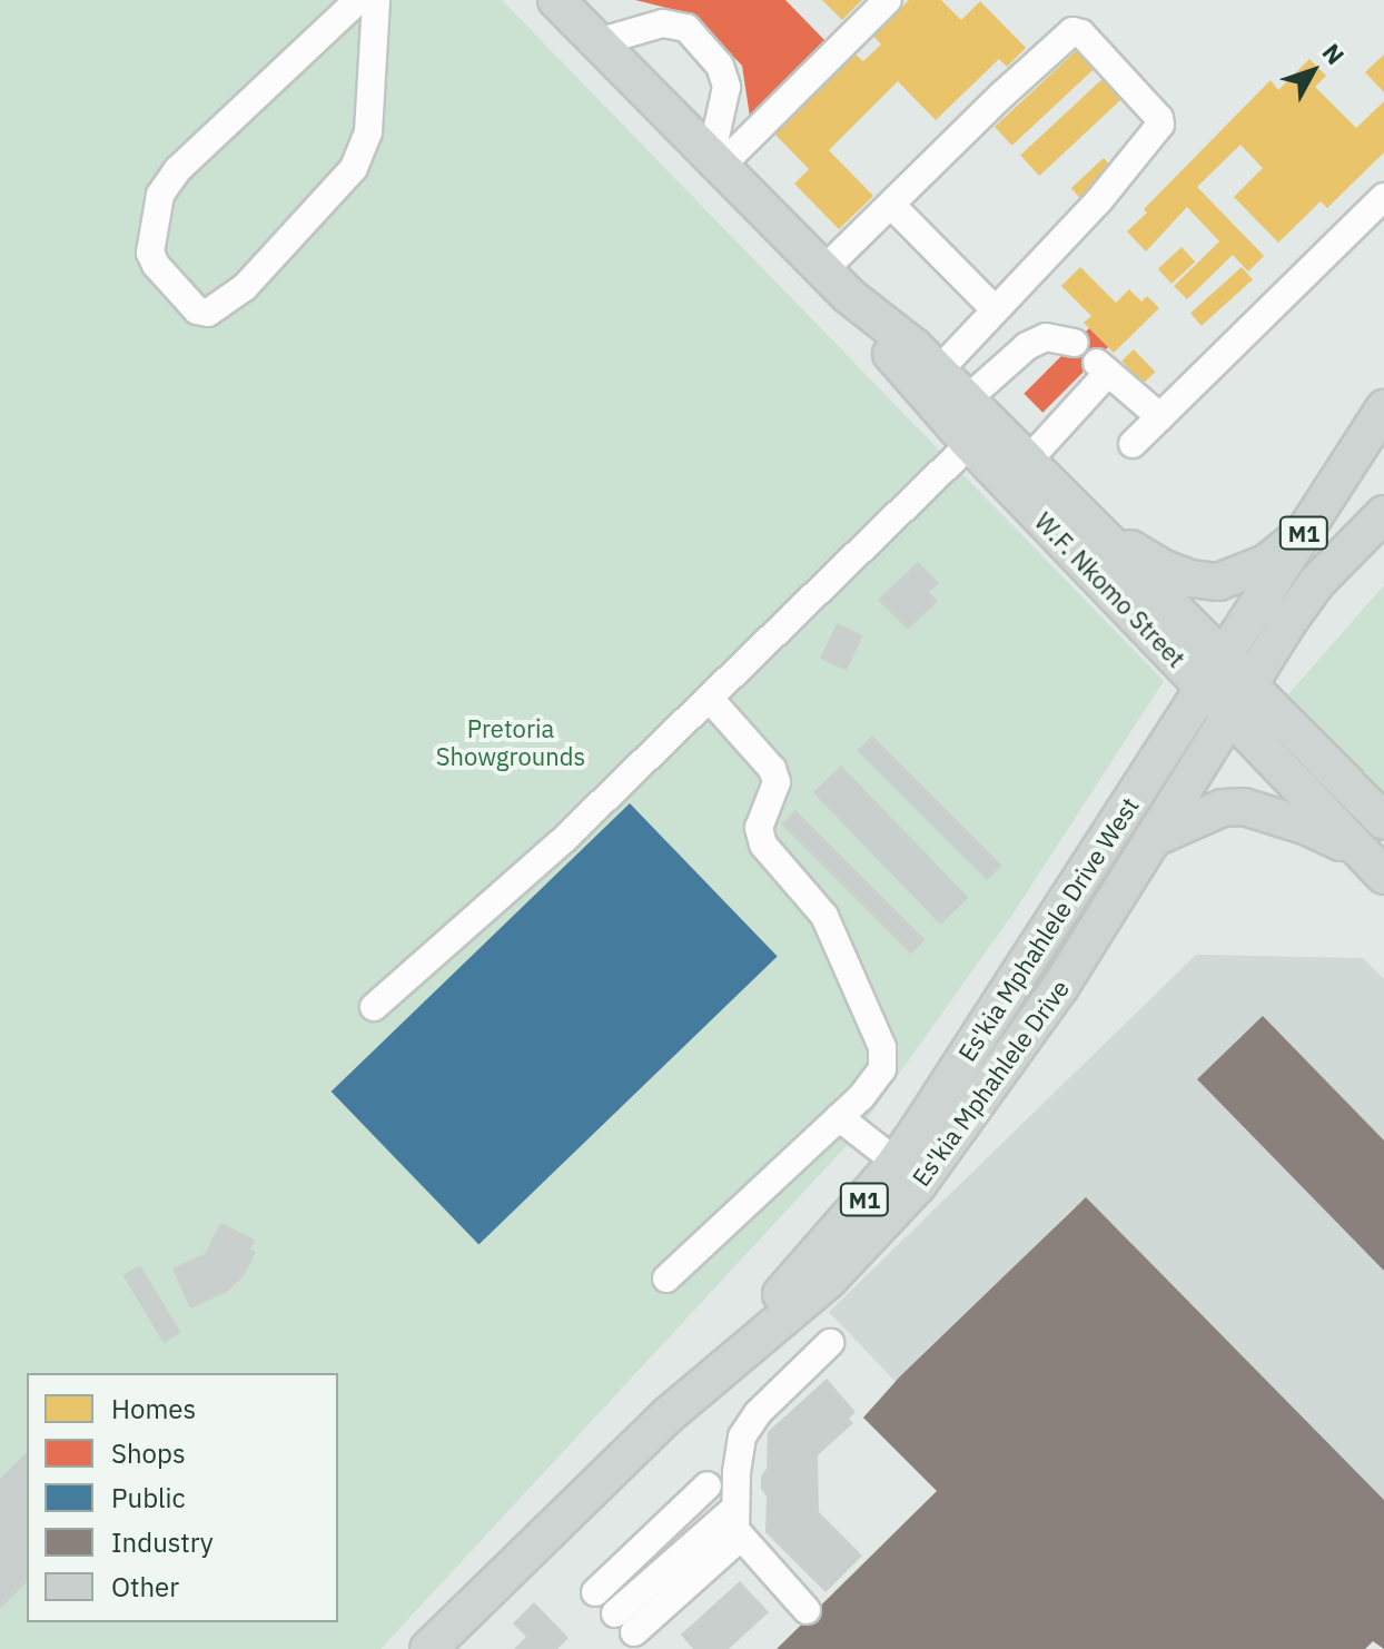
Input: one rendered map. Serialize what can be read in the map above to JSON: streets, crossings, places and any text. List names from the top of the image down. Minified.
{"streets":{"main road":["M1","W.F. Nkomo Street","Es'kia Mphahlele Drive West","Es'kia Mphahlele Drive"]},"crossings":[["W.F. Nkomo Street","Es'kia Mphahlele Drive West"],["W.F. Nkomo Street","Es'kia Mphahlele Drive"],["Es'kia Mphahlele Drive West","Es'kia Mphahlele Drive"]],"parks":["Pretoria Showgrounds"],"legend":["Homes","Shops","Public","Industry","Other"],"north":"top right"}
